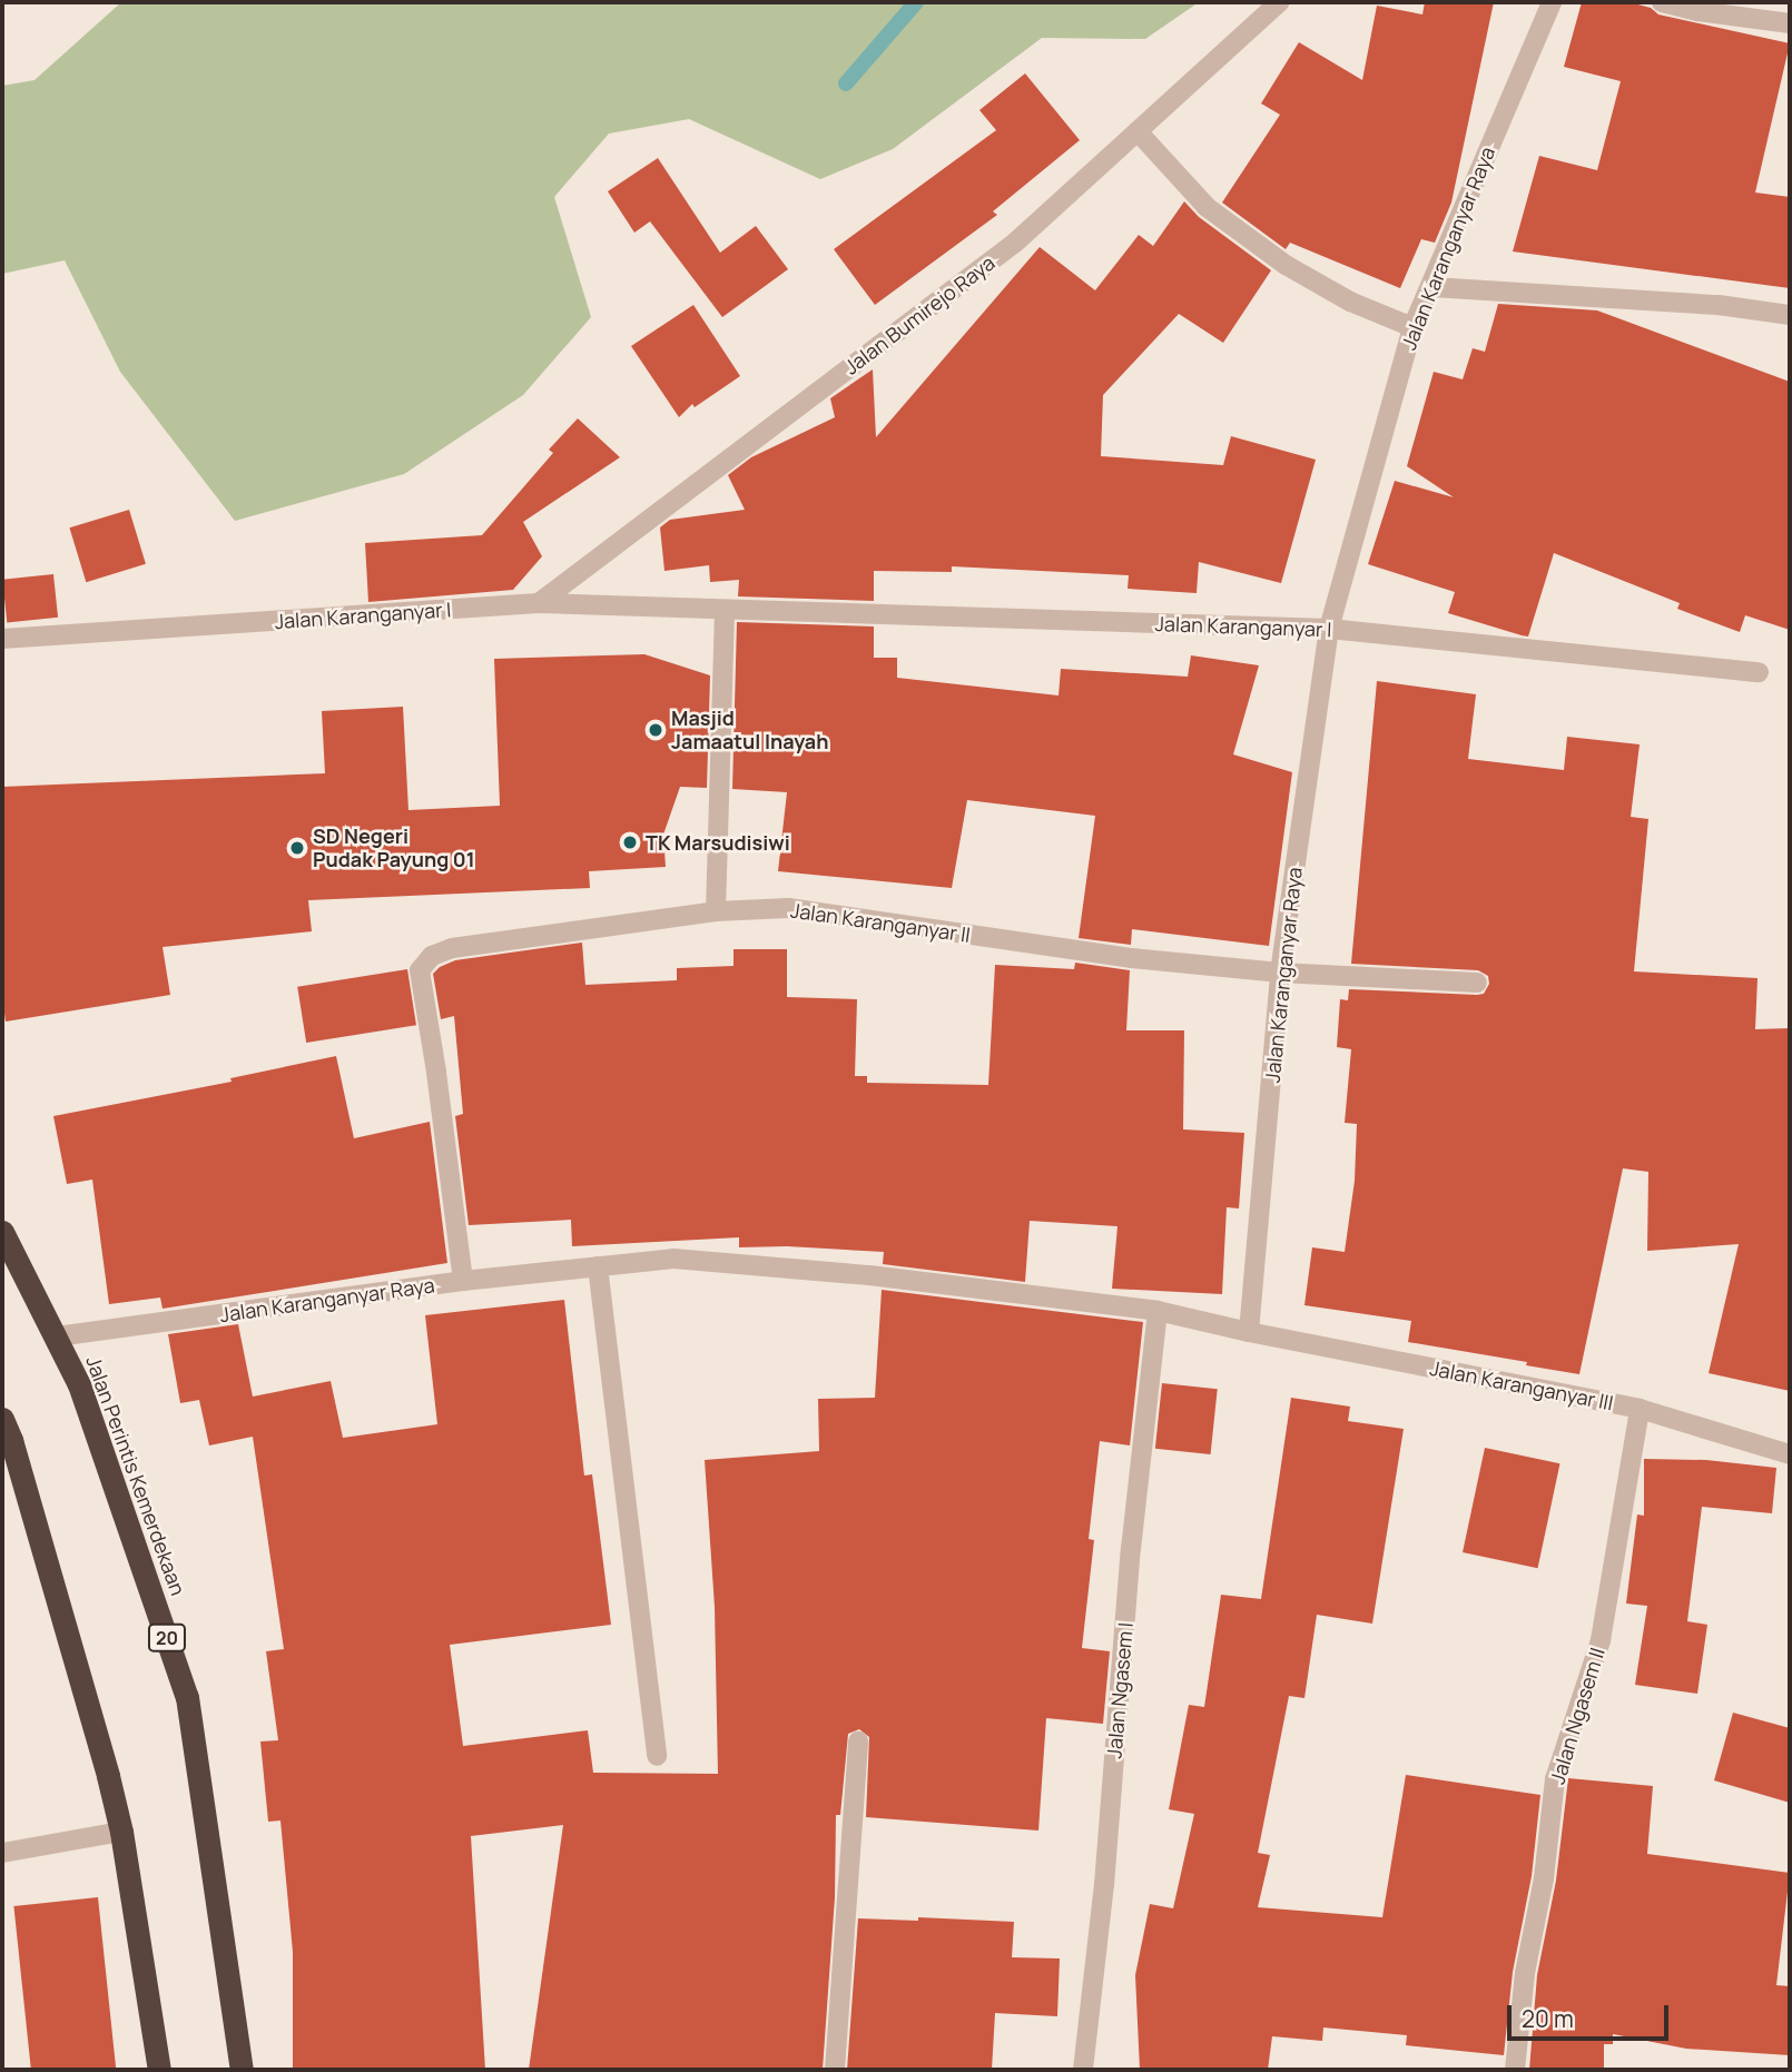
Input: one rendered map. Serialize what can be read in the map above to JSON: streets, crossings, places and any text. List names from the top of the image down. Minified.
{"streets":{"highway":["Jalan Perintis Kemerdekaan","20"],"street":["Jalan Karanganyar Raya","Jalan Bumirejo Raya","Jalan Karanganyar I","Jalan Karanganyar II","Jalan Karanganyar III","Jalan Ngasem I","Jalan Ngasem II"]},"crossings":[["Jalan Karanganyar Raya","Jalan Karanganyar I"],["Jalan Karanganyar Raya","Jalan Karanganyar II"],["Jalan Karanganyar Raya","Jalan Karanganyar III"],["Jalan Karanganyar Raya","Jalan Perintis Kemerdekaan"],["Jalan Karanganyar Raya","Jalan Ngasem I"],["Jalan Bumirejo Raya","Jalan Karanganyar I"],["Jalan Karanganyar III","Jalan Ngasem II"]],"places":["Masjid Jamaatul Inayah","TK Marsudisiwi","SD Negeri Pudak Payung 01"],"scale_bar":"20 m"}
